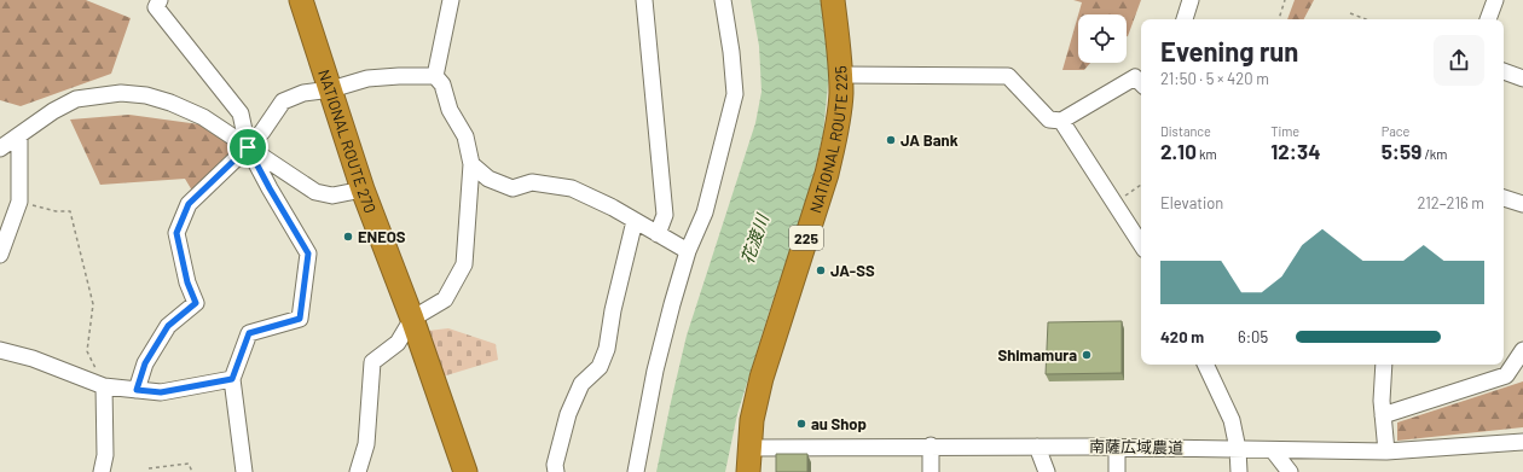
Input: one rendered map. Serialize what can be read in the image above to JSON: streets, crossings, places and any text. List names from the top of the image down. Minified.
{"streets":{"highway":["NATIONAL ROUTE 225","NATIONAL ROUTE 270","225"],"street":["南薩広域農道"]},"crossings":[["NATIONAL ROUTE 225","南薩広域農道"]],"water":["花渡川"],"places":["JA Bank","ENEOS","JA-SS","Shimamura","au Shop"],"page":{"heading":["Evening run","21:50 · 5 × 420 m"],"stats":[["Distance","2.10 km"],["Time","12:34"],["Pace","5:59 /km"]],"chart":["Elevation","212–216 m"],"list":[{"name":"420 m","note":"6:05"}]}}
